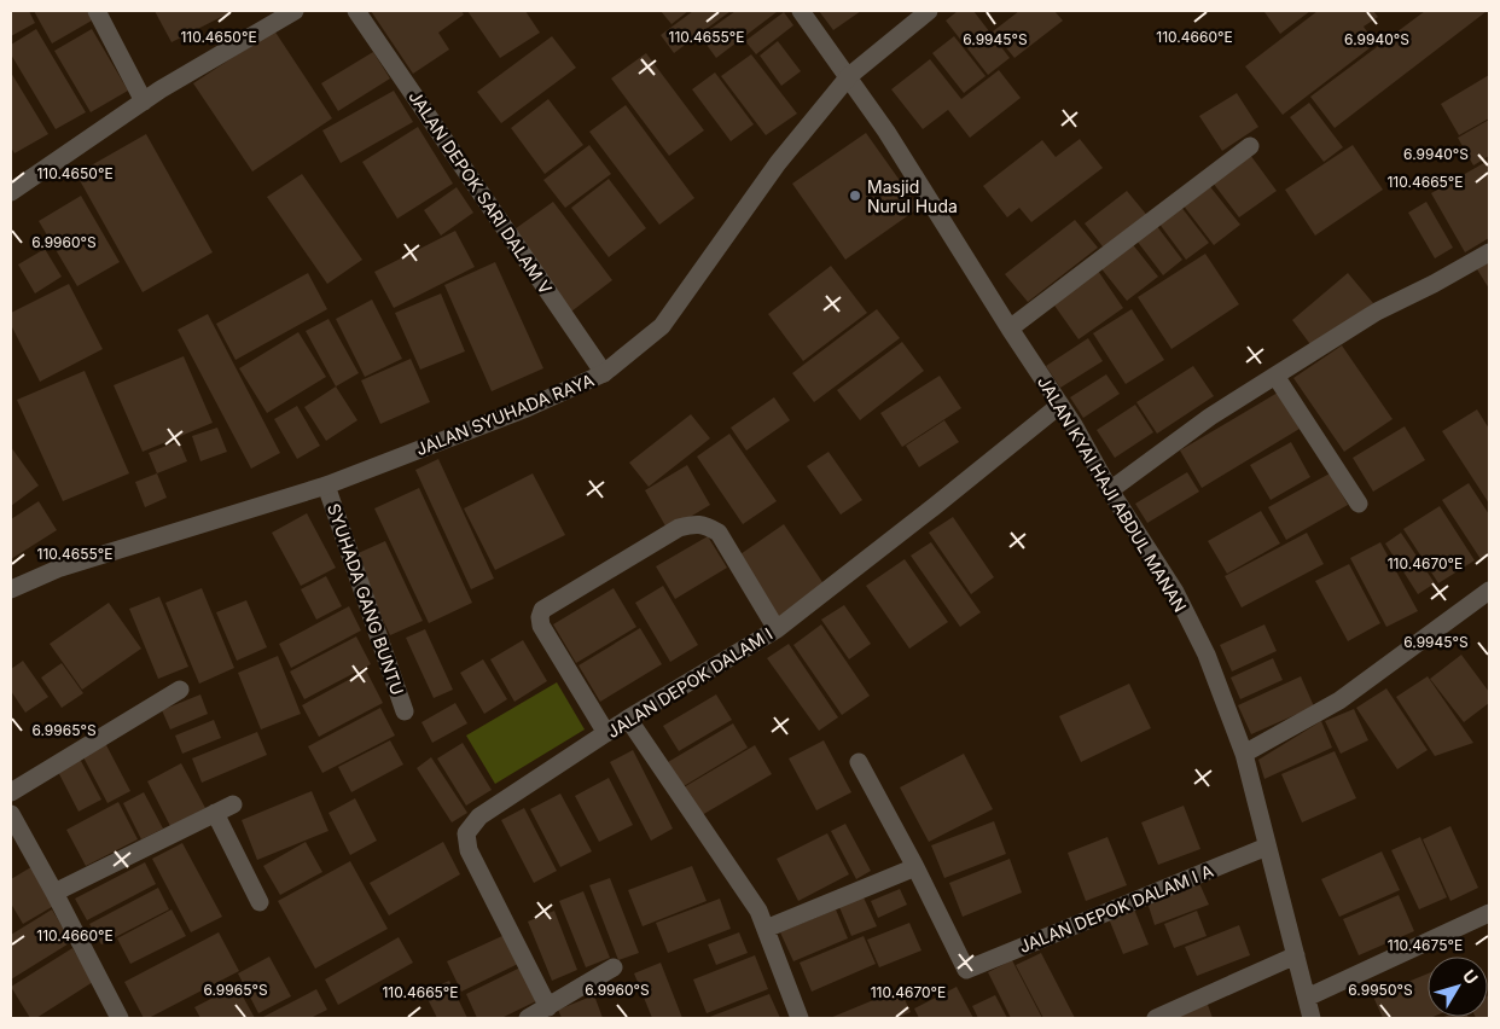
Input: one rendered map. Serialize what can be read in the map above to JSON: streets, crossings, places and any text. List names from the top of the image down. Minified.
{"streets":{"street":["JALAN DEPOK SARI DALAM V","JALAN SYUHADA RAYA","JALAN KYAI HAJI ABDUL MANAN","SYUHADA GANG BUNTU","JALAN DEPOK DALAM I","JALAN DEPOK DALAM I A"]},"crossings":[["JALAN DEPOK SARI DALAM V","JALAN SYUHADA RAYA"],["JALAN SYUHADA RAYA","JALAN KYAI HAJI ABDUL MANAN"],["JALAN SYUHADA RAYA","SYUHADA GANG BUNTU"],["JALAN KYAI HAJI ABDUL MANAN","JALAN DEPOK DALAM I"],["JALAN KYAI HAJI ABDUL MANAN","JALAN DEPOK DALAM I A"]],"places":["Masjid Nurul Huda"],"north":"top right","coordinates":["110.4650°E","110.4655°E","110.4660°E","6.9945°S","6.9940°S","110.4665°E","6.9960°S","110.4670°E","6.9965°S","110.4675°E","6.9950°S"]}
